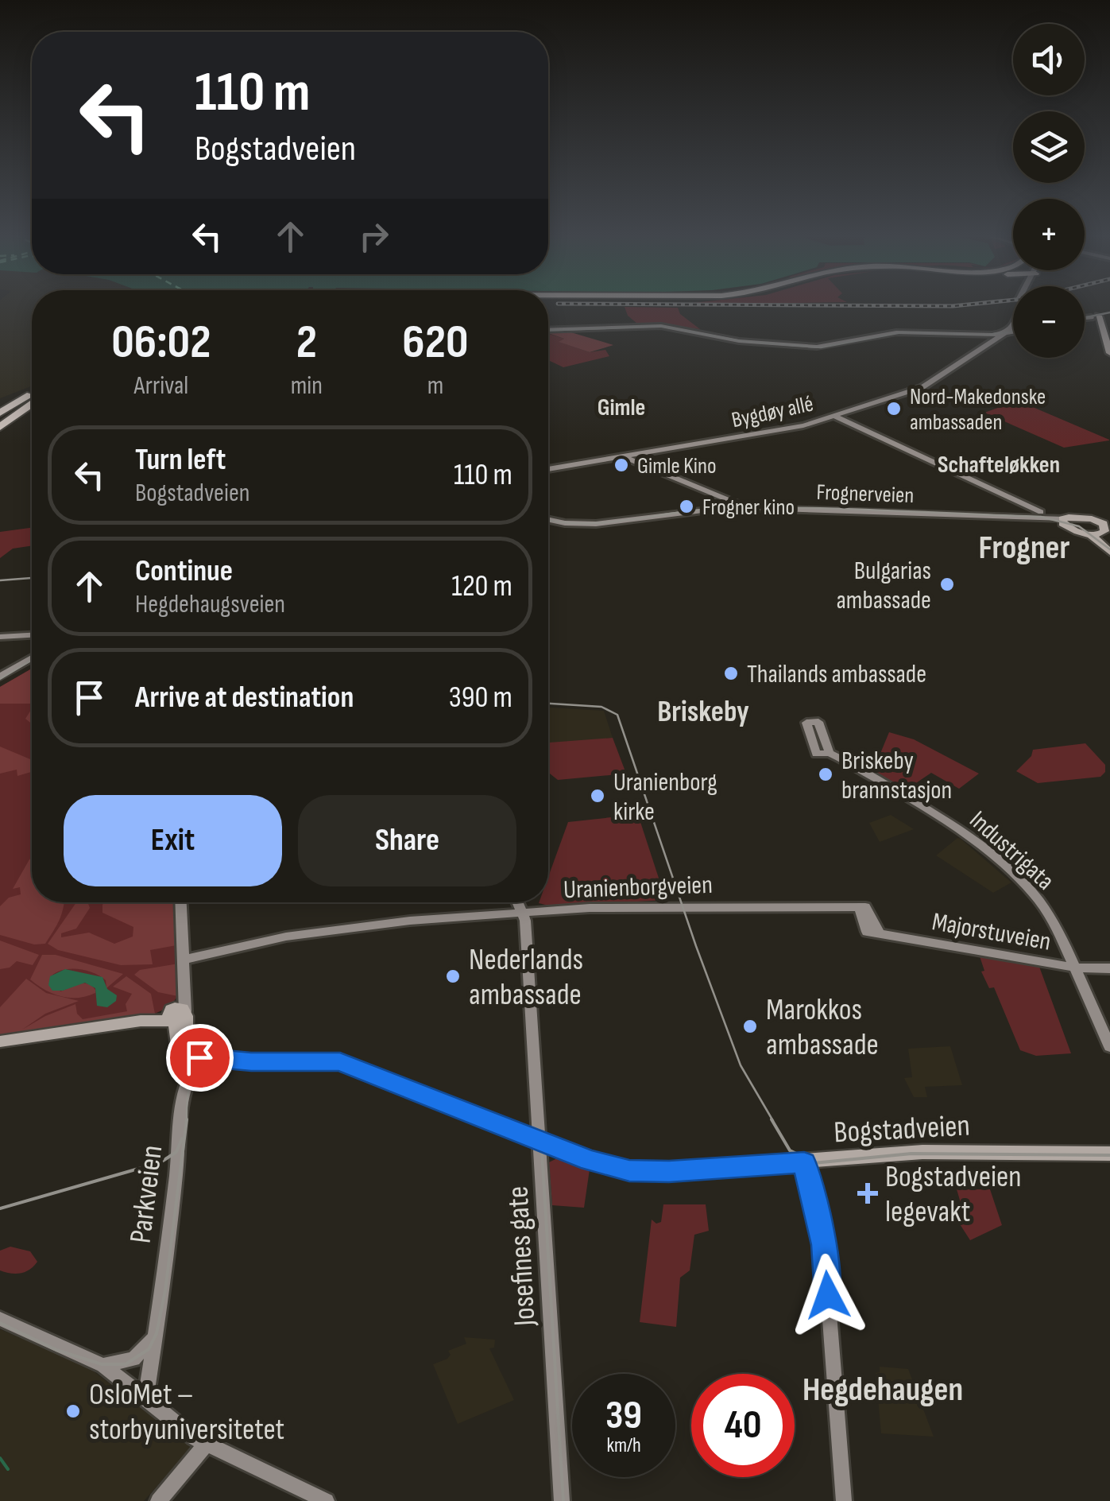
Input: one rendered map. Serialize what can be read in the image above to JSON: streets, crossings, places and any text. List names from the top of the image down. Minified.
{"streets":{"main road":["Bogstadveien","Parkveien"],"street":["Bygdøy allé","Frognerveien","Industrigata","Uranienborgveien","Majorstuveien","Josefines gate"]},"crossings":[["Industrigata","Majorstuveien"],["Uranienborgveien","Majorstuveien"],["Uranienborgveien","Parkveien"],["Uranienborgveien","Josefines gate"],["Bogstadveien","Parkveien"],["Bogstadveien","Josefines gate"]],"districts":["Gimle","Schafteløkken","Frogner","Briskeby","Hegdehaugen"],"places":{"other":["Nord-Makedonske ambassaden","Gimle Kino","Frogner kino","Bulgarias ambassade","Thailands ambassade","Briskeby brannstasjon","Uranienborg kirke","Nederlands ambassade","Marokkos ambassade","OsloMet – storbyuniversitetet"],"health":["Bogstadveien legevakt"]},"page":{"map_buttons":["+","−"],"turn":["110 m","Bogstadveien"],"eta":["06:02","Arrival","2","min","620","m"],"list":[{"name":"Turn left","note":"Bogstadveien","value":"110 m"},{"name":"Continue","note":"Hegdehaugsveien","value":"120 m"},{"name":"Arrive at destination","value":"390 m"}],"buttons":["Exit","Share"],"speed":"39 km/h","limit":"40"}}
